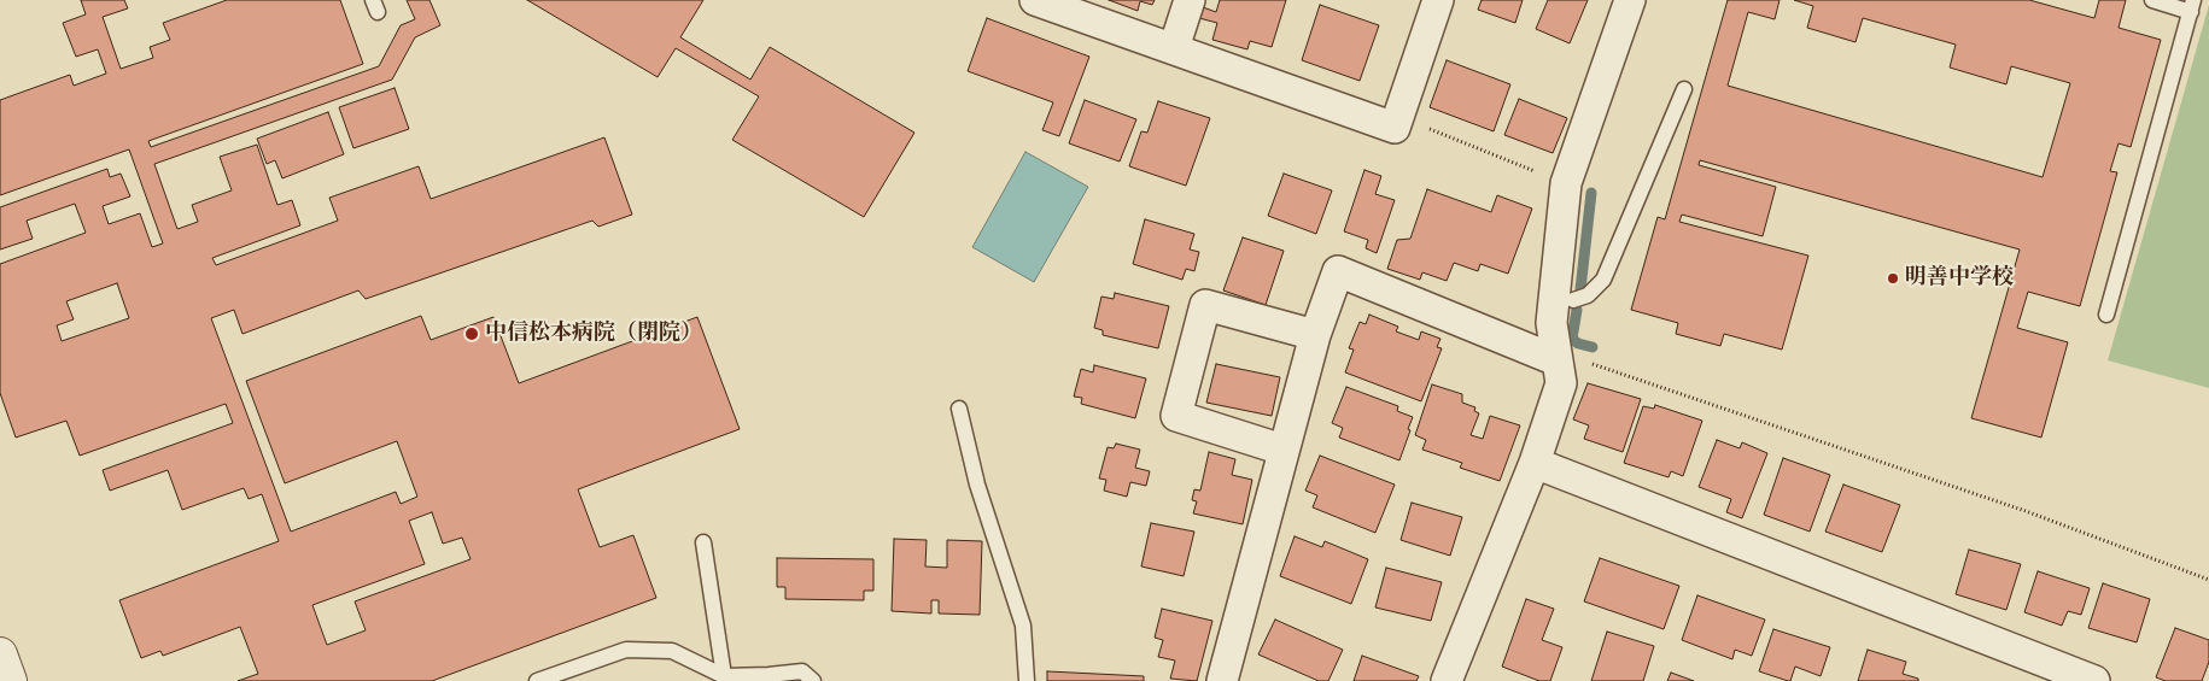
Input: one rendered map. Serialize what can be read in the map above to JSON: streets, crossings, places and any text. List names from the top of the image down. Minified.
{"places":["明善中学校","中信松本病院（閉院）"]}
